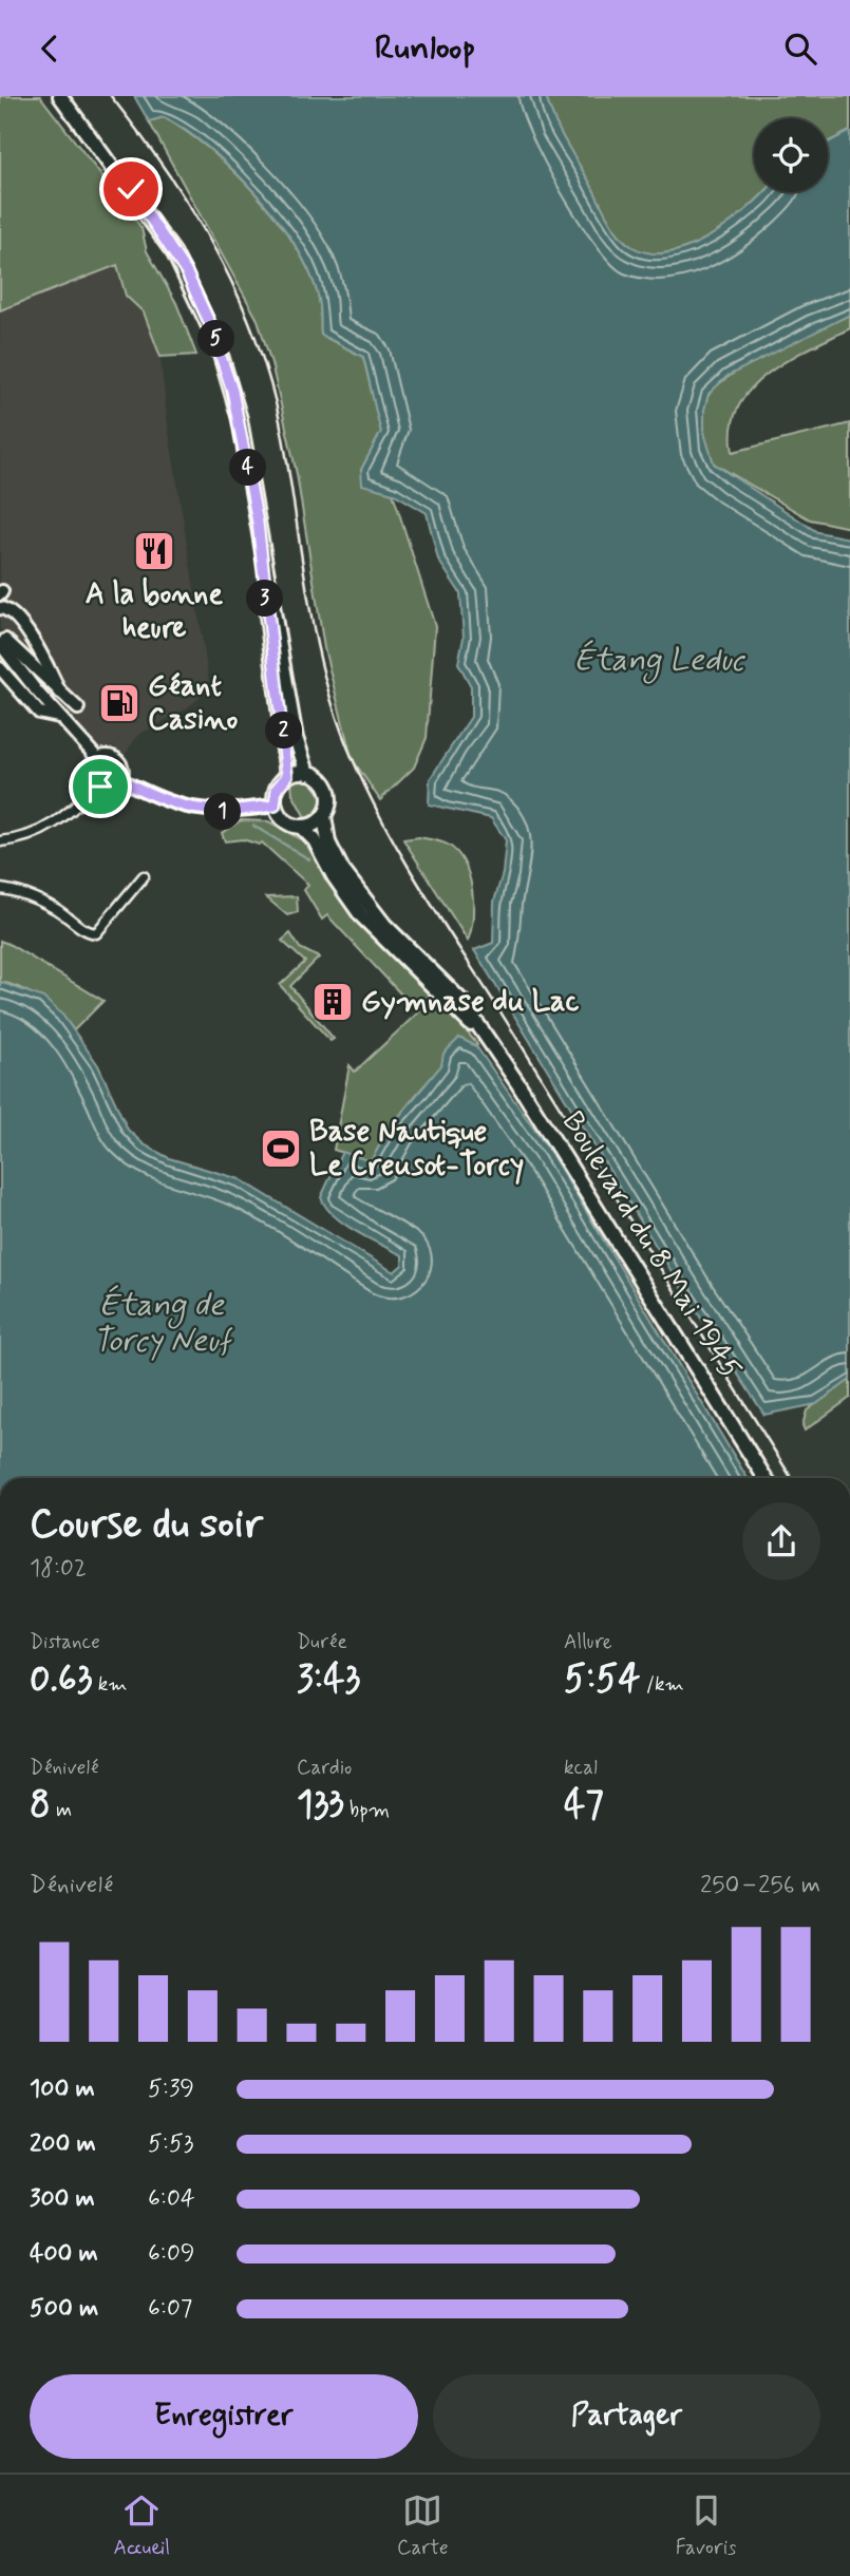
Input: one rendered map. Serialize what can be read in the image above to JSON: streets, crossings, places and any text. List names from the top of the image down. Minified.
{"streets":{"main road":["Boulevard du 8 Mai 1945"]},"water":["Étang Leduc","Étang de Torcy Neuf"],"places":{"restaurant":["A la bonne heure"],"fuel station":["Géant Casino"],"building":["Gymnase du Lac"],"sports":["Base Nautique Le Creusot-Torcy"]},"page":{"header":"Runloop","pins":["5","4","3","2","1"],"heading":["Course du soir","18:02"],"stats":[["Distance","0.63 km"],["Durée","3:43"],["Allure","5:54 /km"],["Dénivelé","8 m"],["Cardio","133 bpm"],["kcal","47"]],"chart":["Dénivelé","250–256 m"],"list":[{"name":"100 m","note":"5:39"},{"name":"200 m","note":"5:53"},{"name":"300 m","note":"6:04"},{"name":"400 m","note":"6:09"},{"name":"500 m","note":"6:07"}],"buttons":["Enregistrer","Partager"],"tabs":["Accueil","Carte","Favoris"]}}
